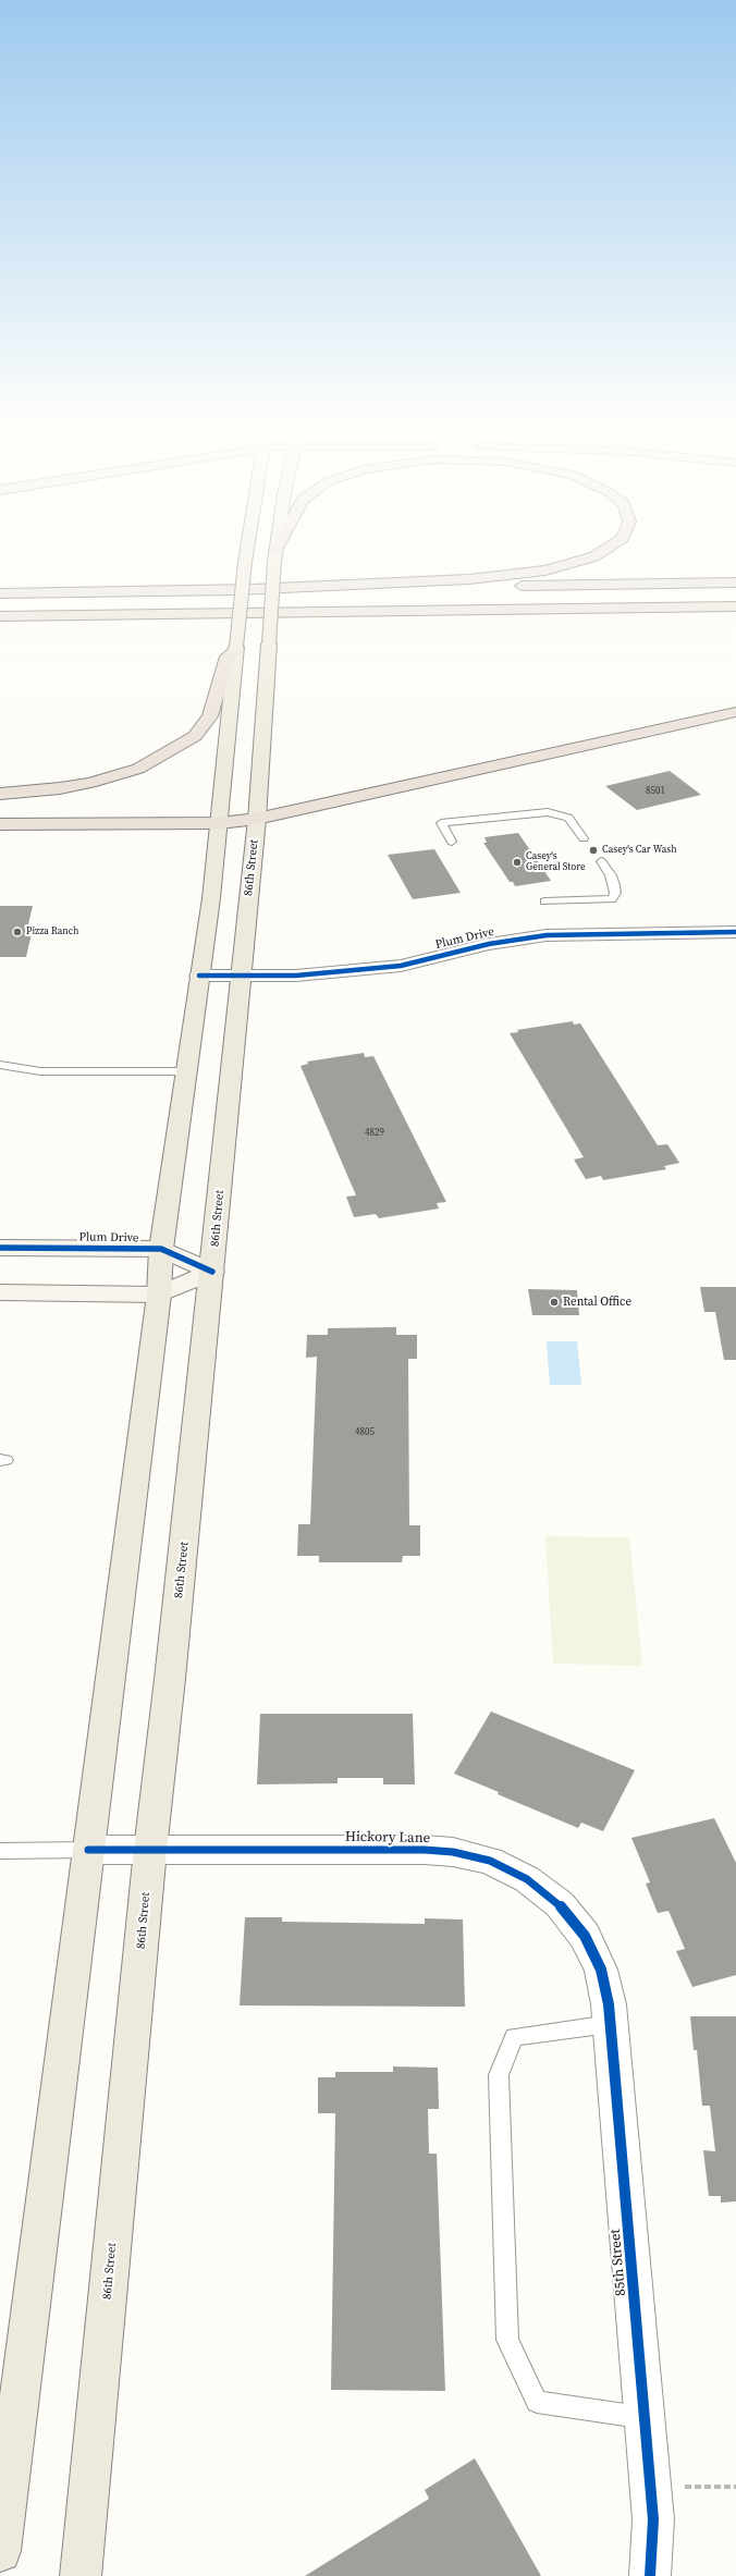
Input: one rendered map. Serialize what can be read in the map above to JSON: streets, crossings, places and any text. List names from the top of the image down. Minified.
{"streets":{"main road":["86th Street"],"street":["Plum Drive","Hickory Lane","85th Street"]},"crossings":[["86th Street","Plum Drive"],["86th Street","Hickory Lane"],["Hickory Lane","85th Street"]],"places":["Casey's Car Wash","Casey's General Store","Pizza Ranch","Rental Office"],"house_numbers":["8501","4829","4805"]}
